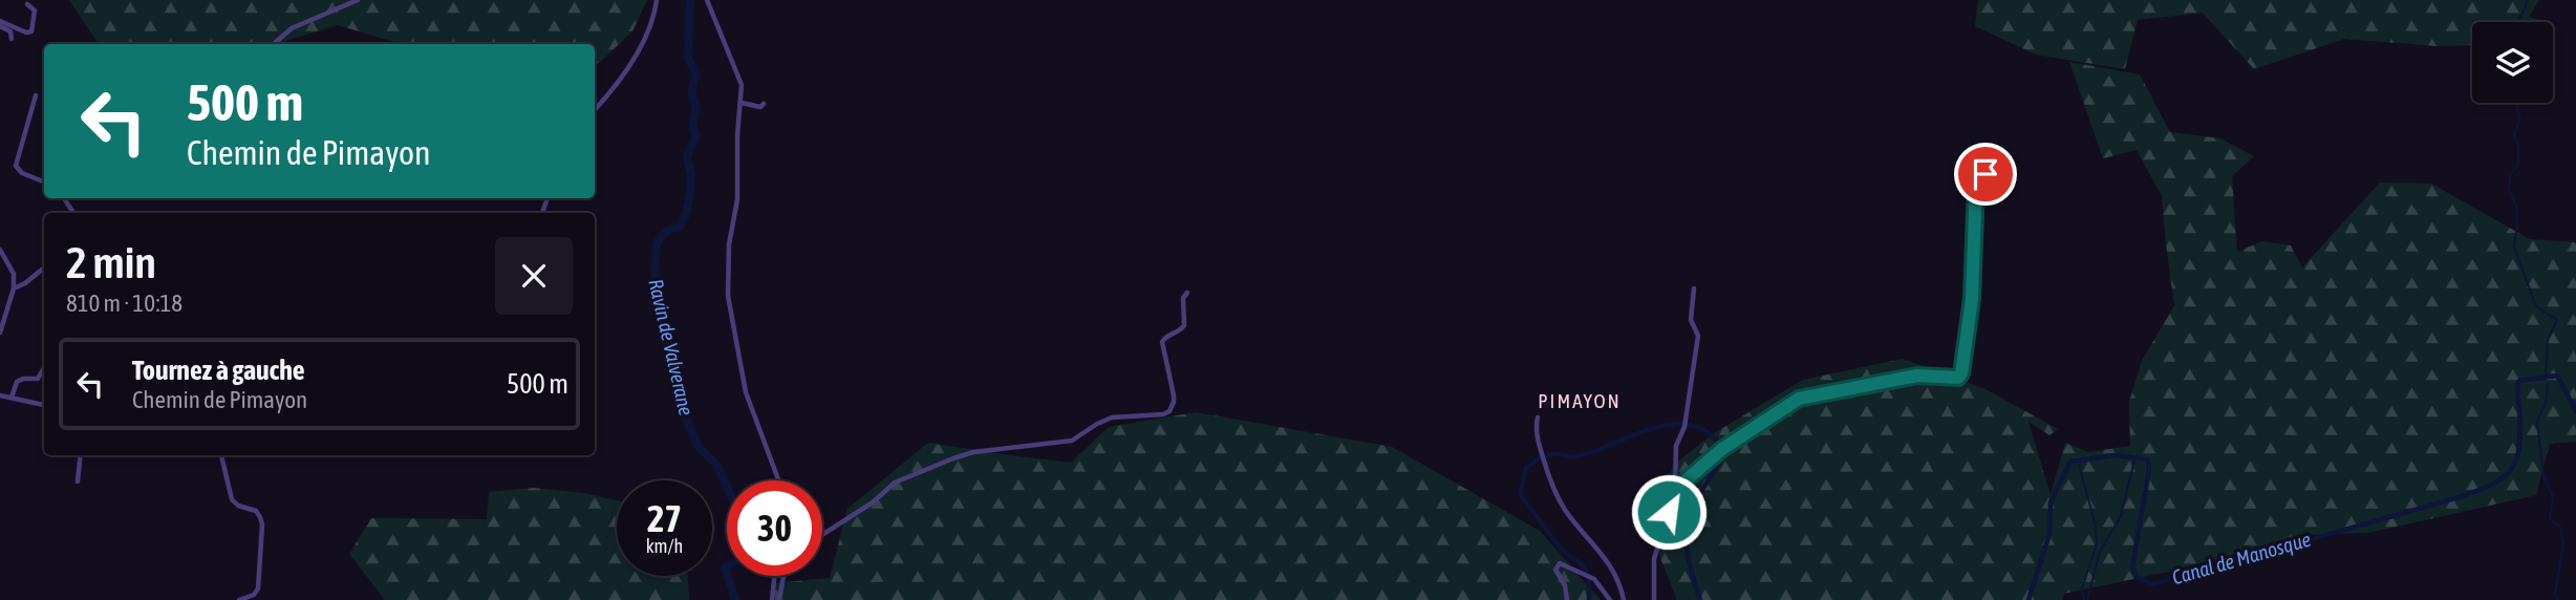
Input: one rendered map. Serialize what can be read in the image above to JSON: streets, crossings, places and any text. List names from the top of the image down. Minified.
{"districts":["PIMAYON"],"water":["Ravin de Valverane","Canal de Manosque"],"page":{"turn":["500 m","Chemin de Pimayon"],"heading":["2 min","810 m · 10:18"],"list":[{"name":"Tournez à gauche","note":"Chemin de Pimayon","value":"500 m"}],"speed":"27 km/h","limit":"30"}}
